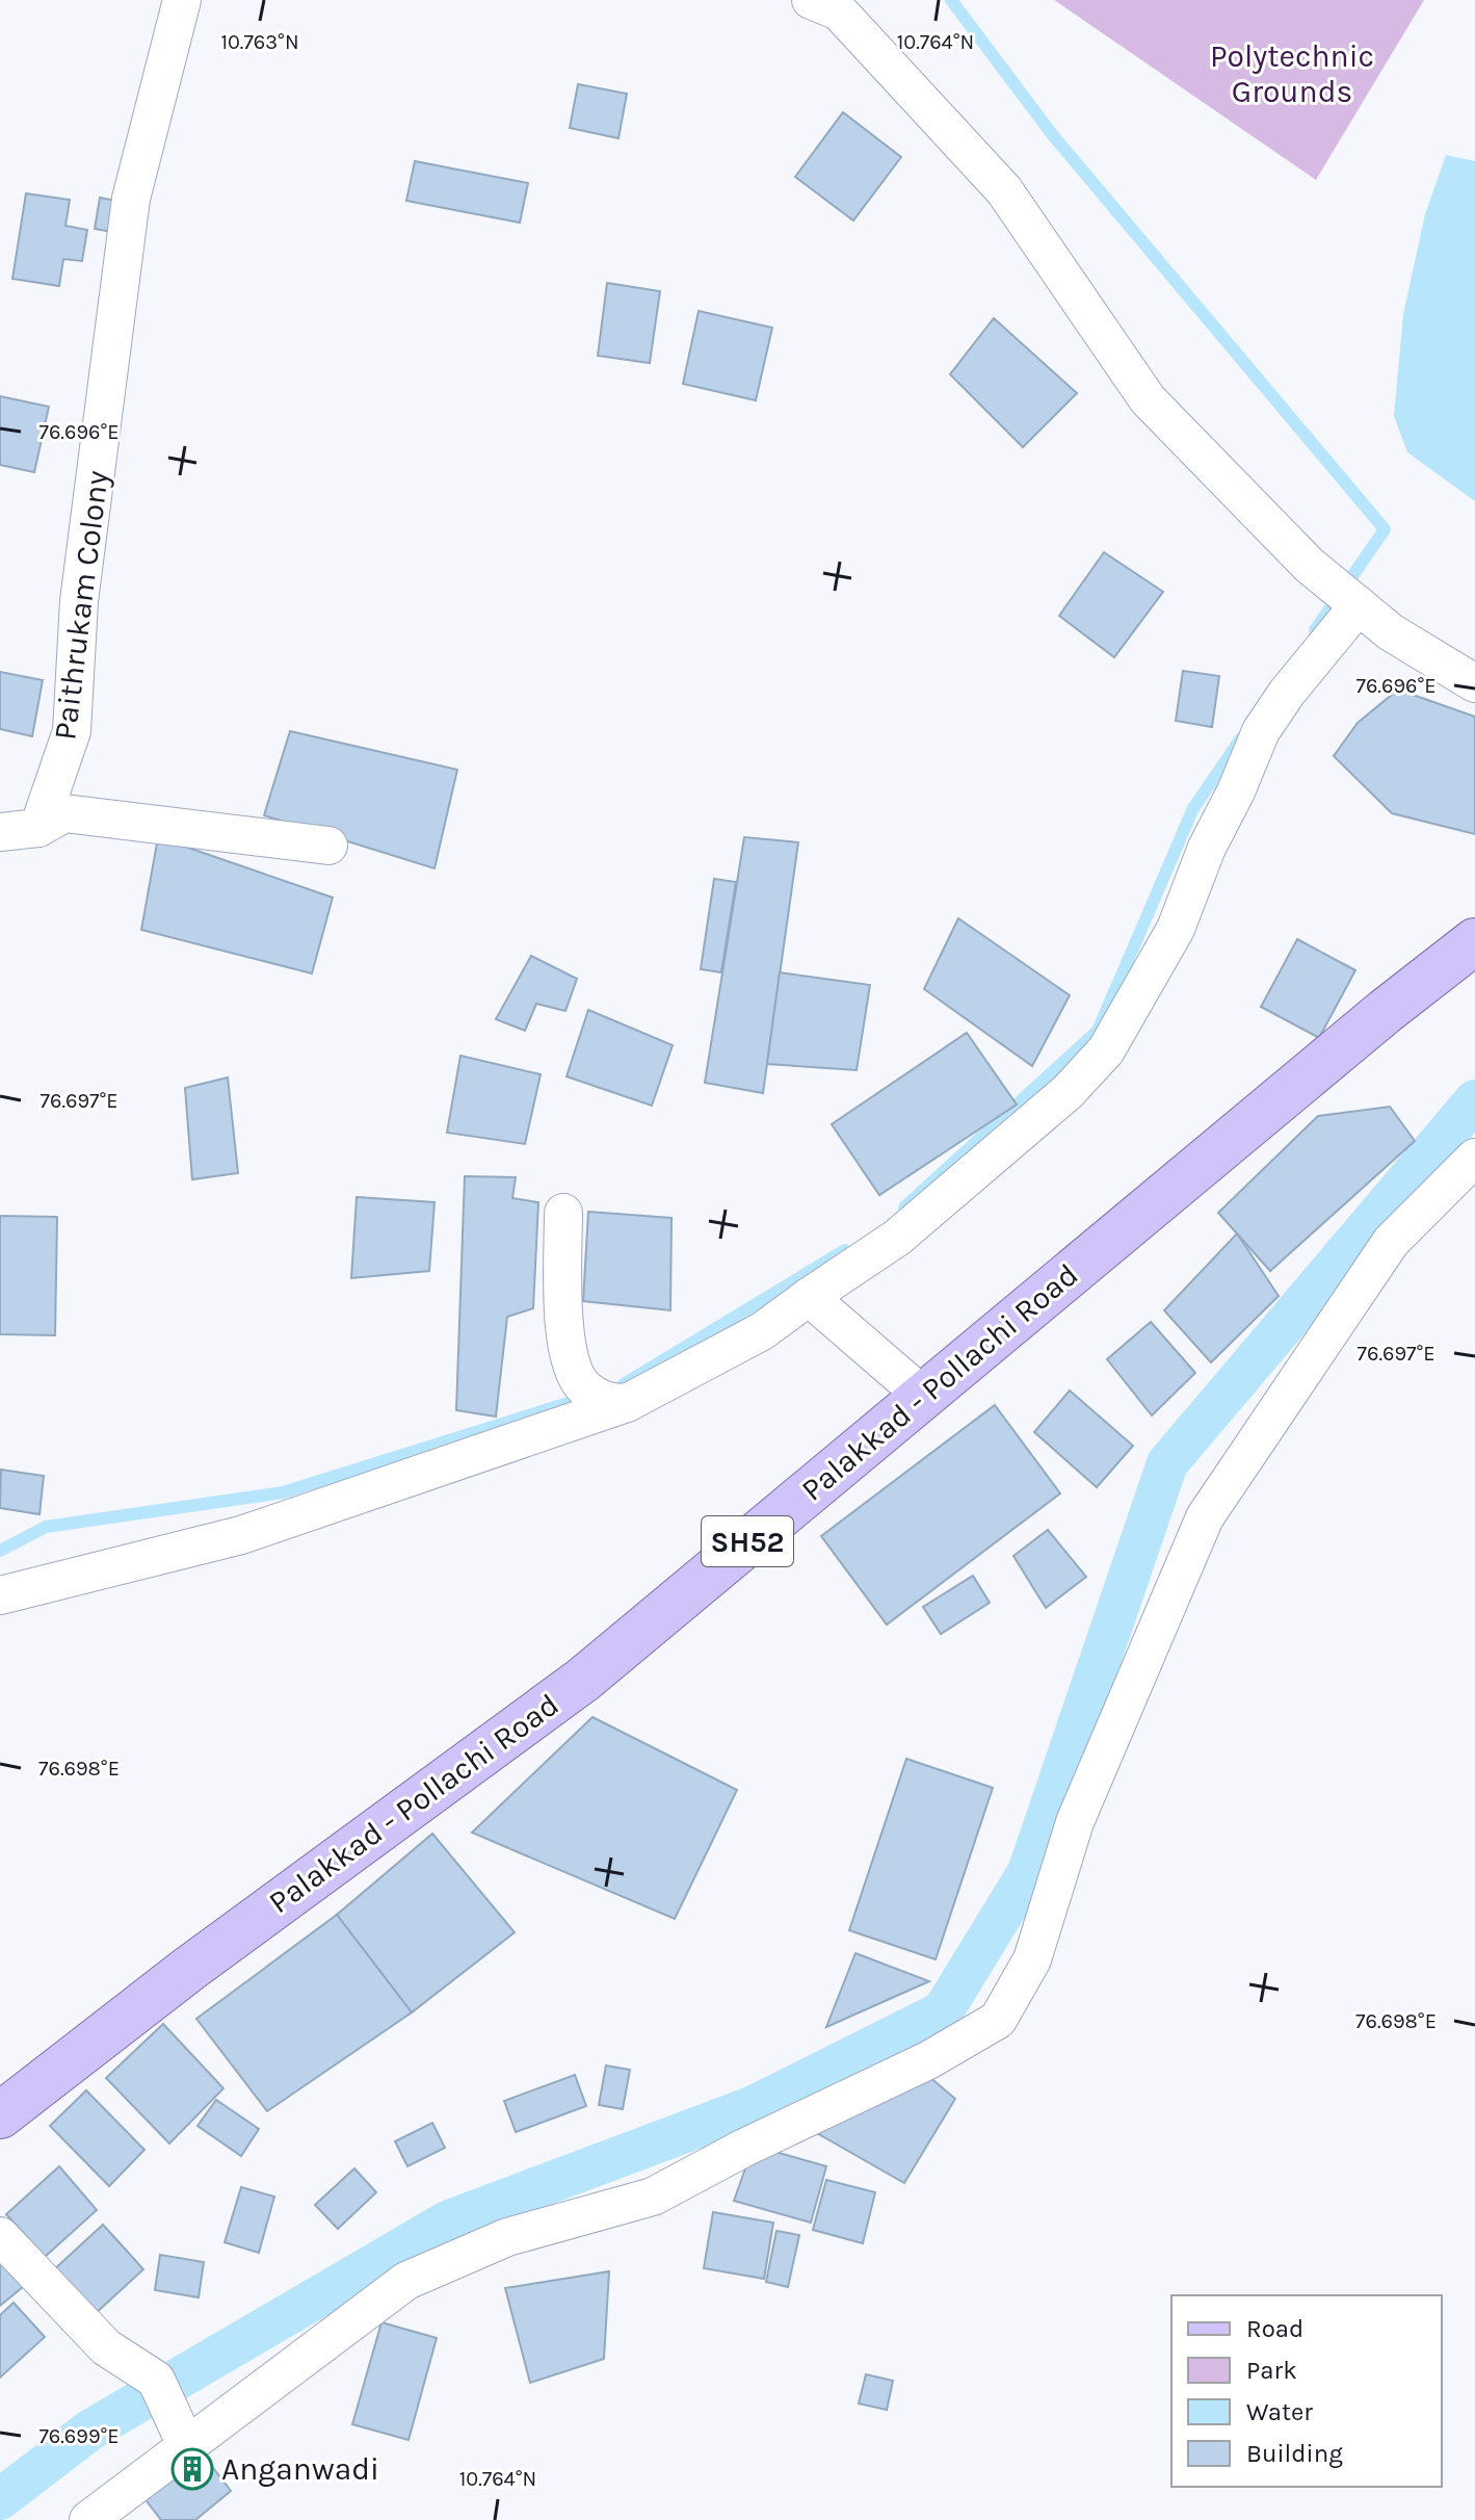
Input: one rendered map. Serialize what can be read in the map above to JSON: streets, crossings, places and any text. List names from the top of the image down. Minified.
{"streets":{"main road":["Palakkad - Pollachi Road","SH52"],"street":["Paithrukam Colony"]},"parks":["Polytechnic Grounds"],"places":{"building":["Anganwadi"]},"legend":["Road","Park","Water","Building"],"coordinates":["10.763°N","10.764°N","76.696°E","76.697°E","76.698°E","76.699°E"]}
